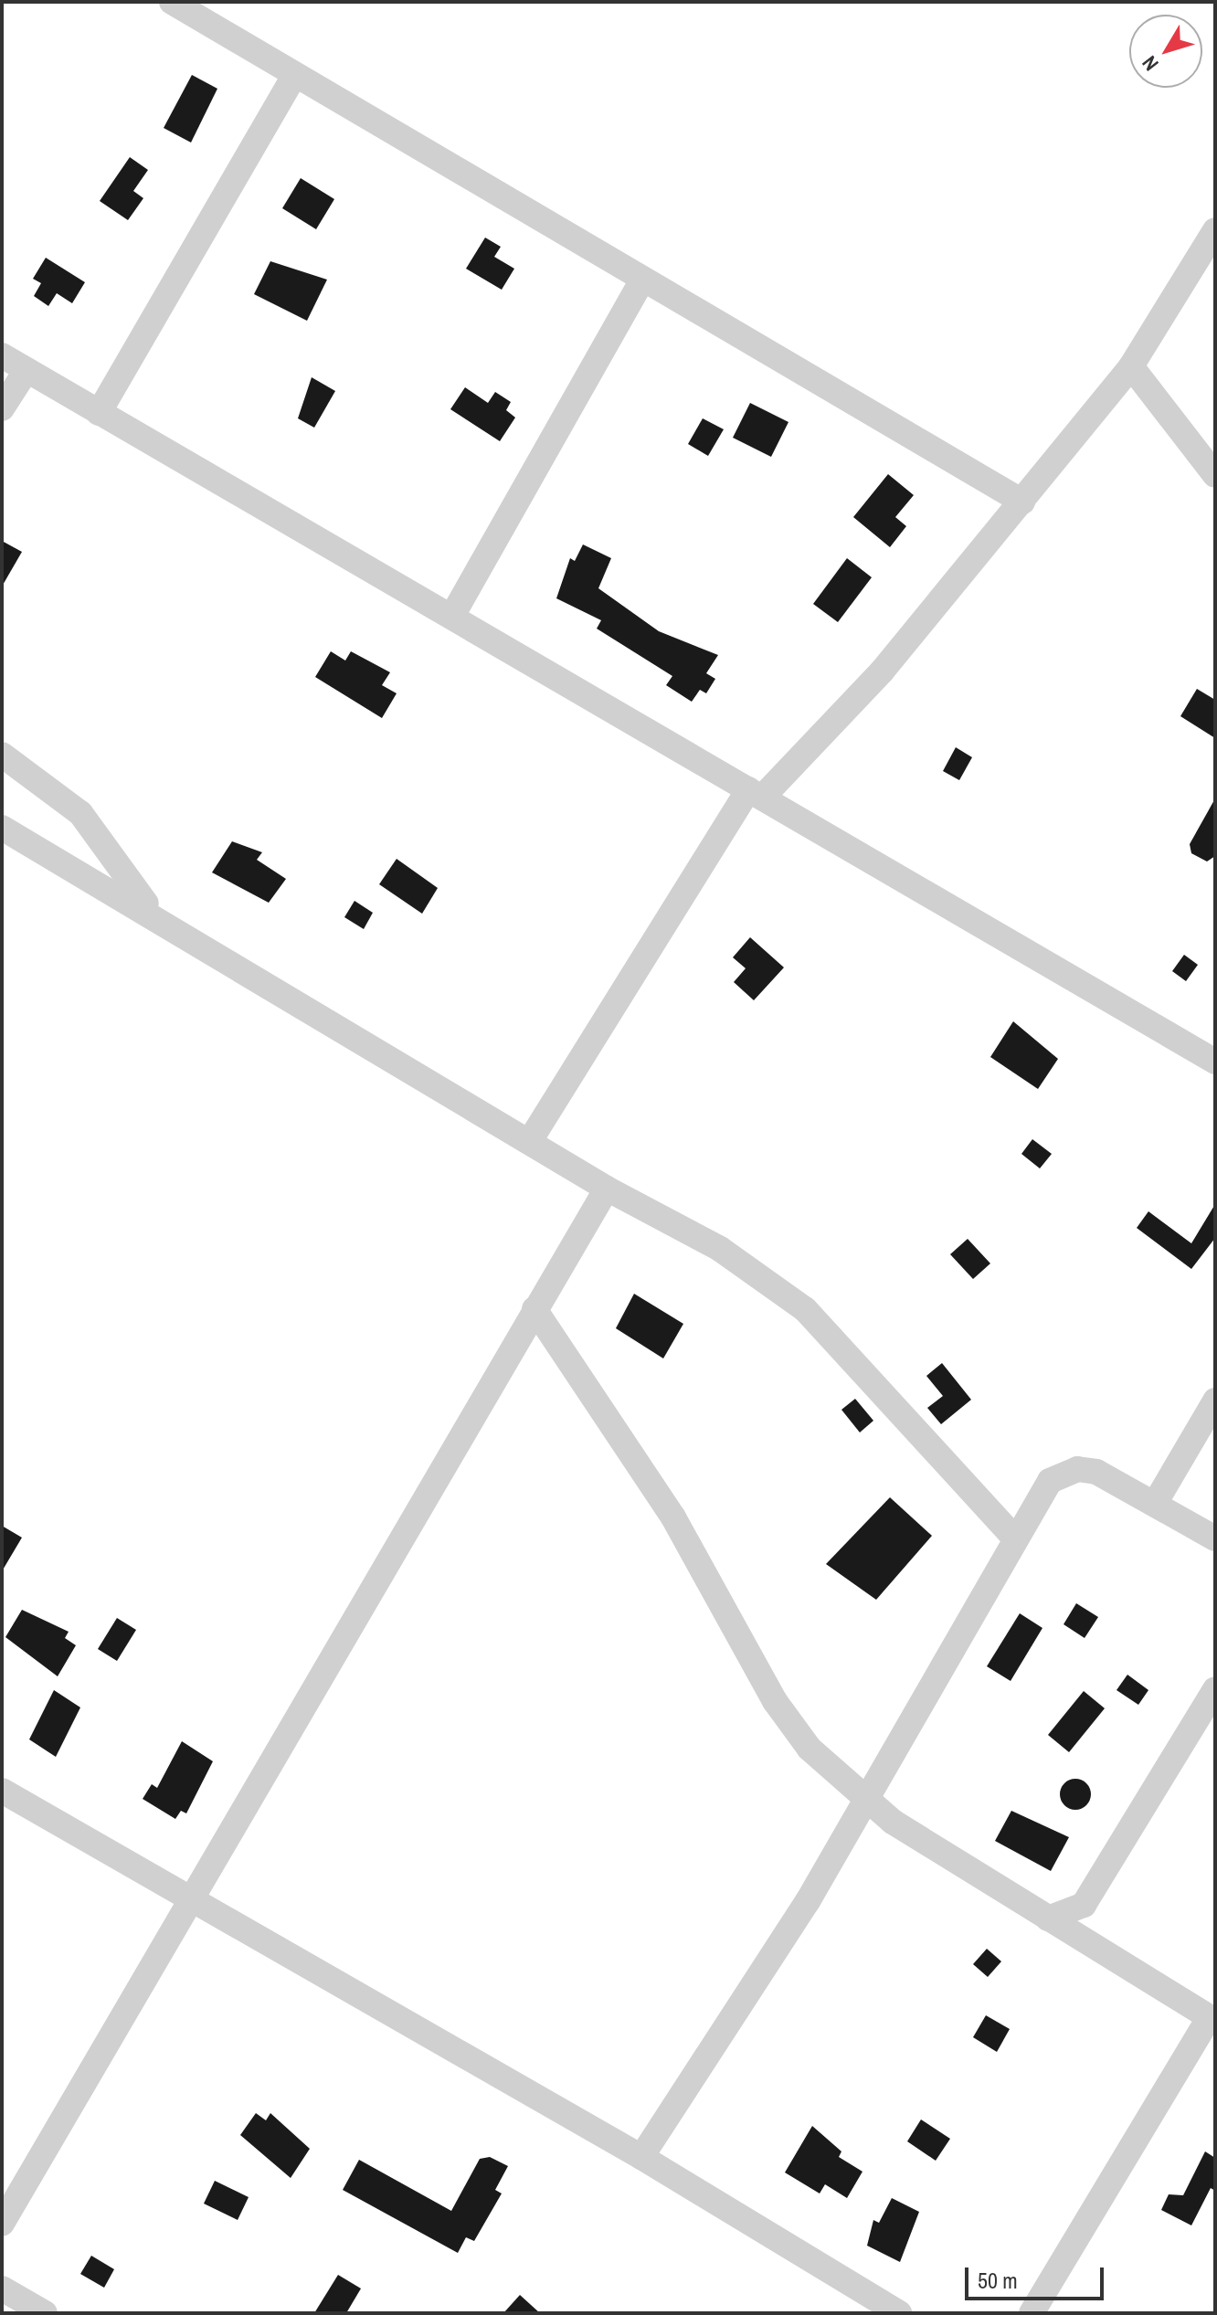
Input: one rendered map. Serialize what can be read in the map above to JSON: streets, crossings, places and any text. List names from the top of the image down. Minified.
{"scale_bar":"50 m","north":"bottom left"}
